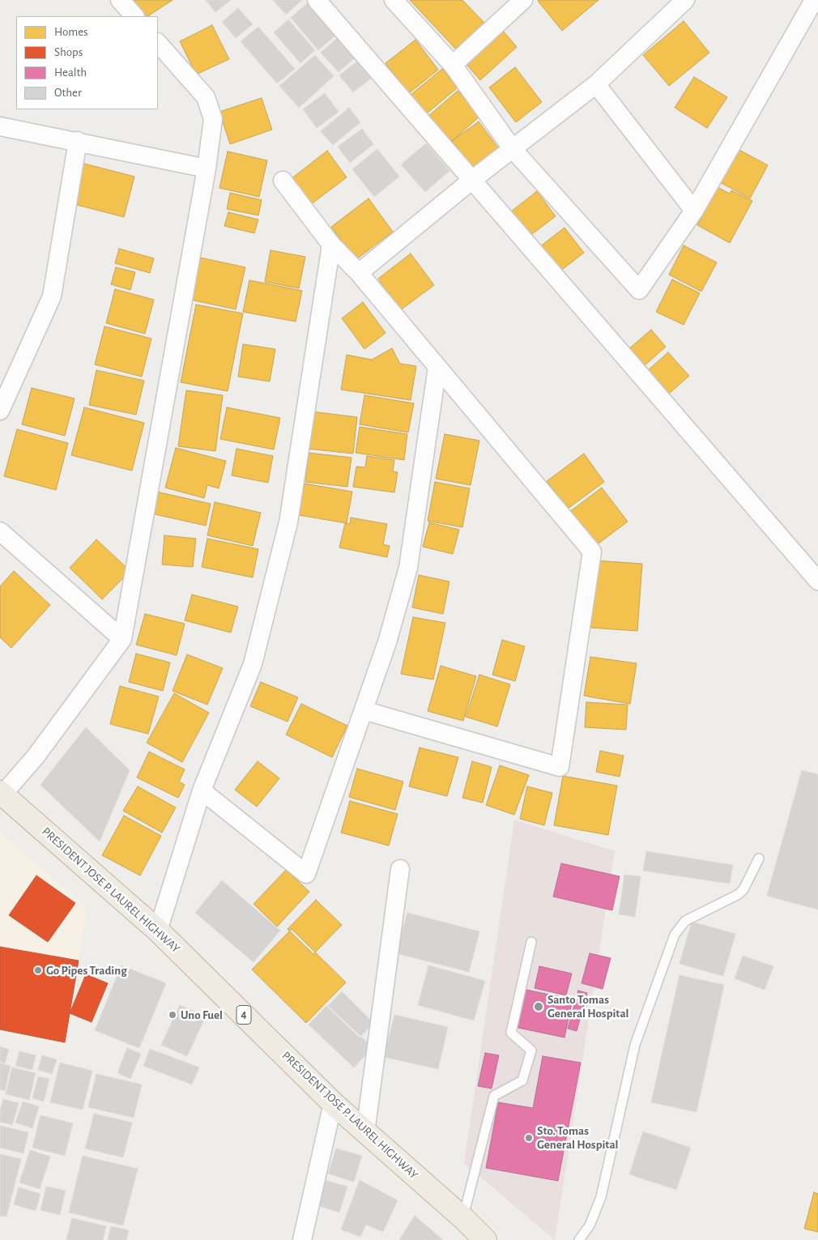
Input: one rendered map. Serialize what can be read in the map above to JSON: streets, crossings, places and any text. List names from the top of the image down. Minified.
{"streets":{"highway":["PRESIDENT JOSE P. LAUREL HIGHWAY","4"]},"places":["Go Pipes Trading","Santo Tomas General Hospital","Uno Fuel","Sto. Tomas General Hospital"],"legend":["Homes","Shops","Health","Other"]}
